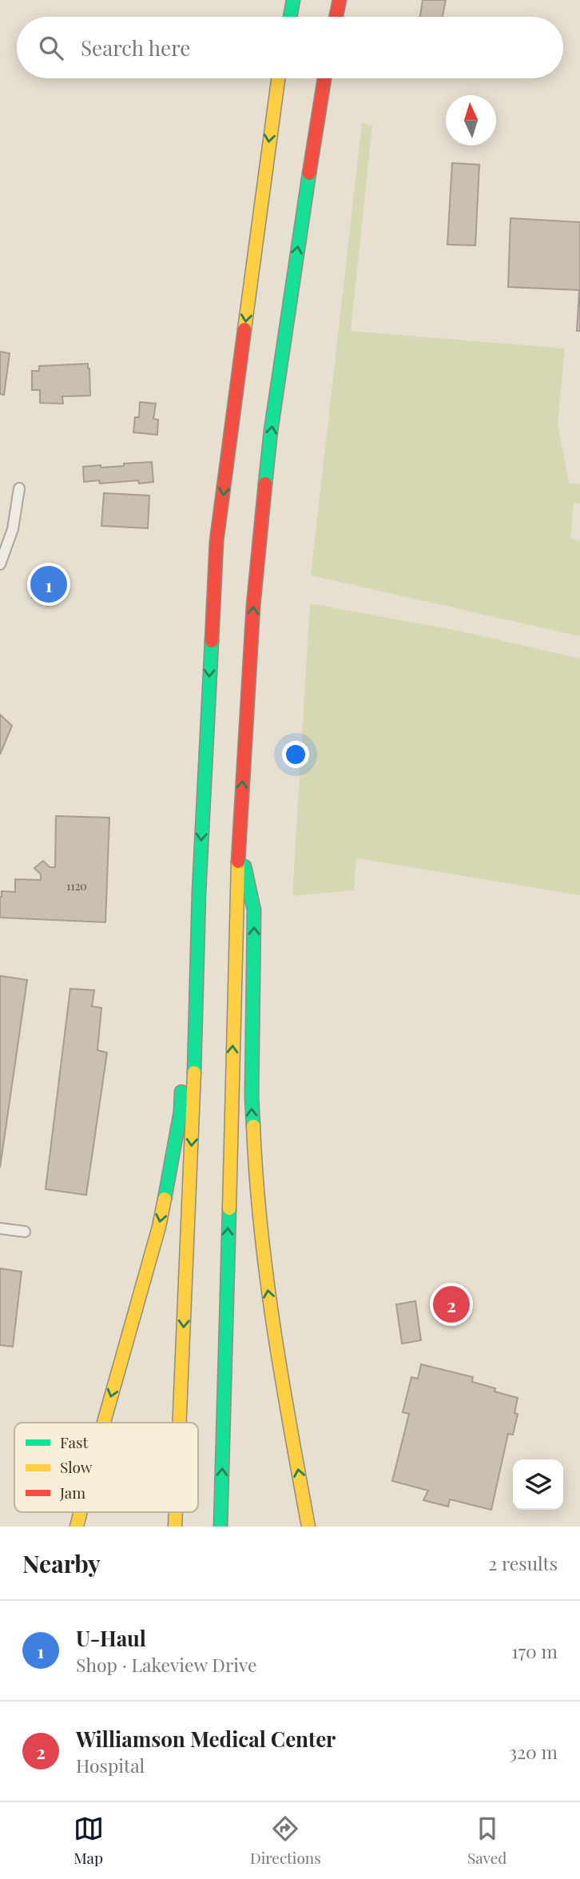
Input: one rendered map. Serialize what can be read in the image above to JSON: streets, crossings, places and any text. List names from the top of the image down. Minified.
{"house_numbers":["1120"],"legend":["Fast","Slow","Jam"],"north":"top","page":{"search":"Search here","pins":["1","2"],"heading":["Nearby","2 results"],"list":[{"mark":"1","name":"U-Haul","note":"Shop · Lakeview Drive","value":"170 m"},{"mark":"2","name":"Williamson Medical Center","note":"Hospital","value":"320 m"}],"nav":["Map","Directions","Saved"]}}
